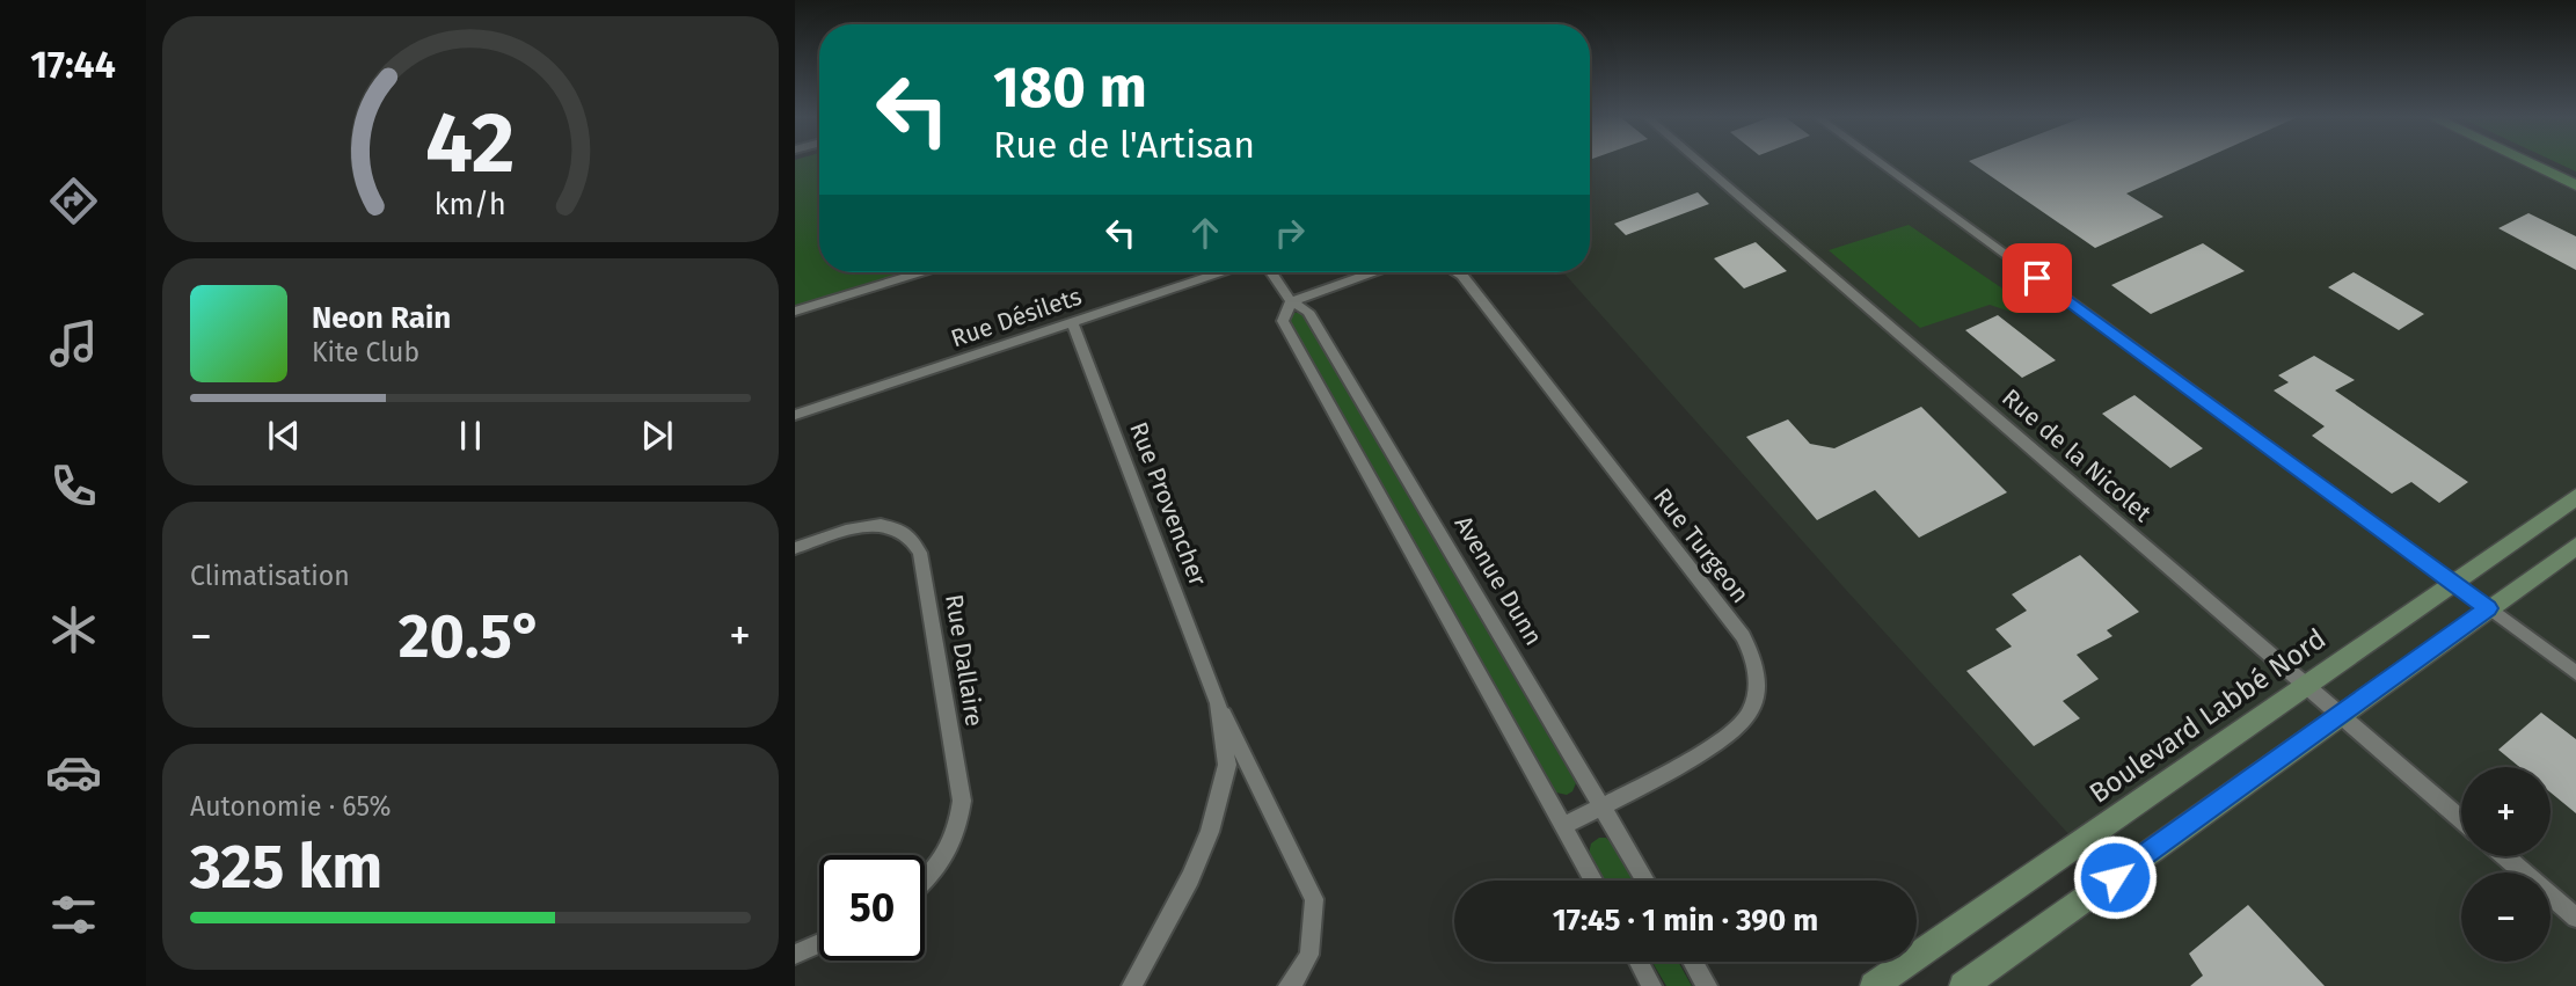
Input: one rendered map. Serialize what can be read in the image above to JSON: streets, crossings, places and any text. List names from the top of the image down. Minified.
{"streets":{"main road":["Boulevard Labbé Nord"],"street":["Rue Désilets","Rue de la Nicolet","Rue Provencher","Rue Turgeon","Avenue Dunn","Rue Dallaire"]},"crossings":[["Rue Désilets","Rue Provencher"],["Rue de la Nicolet","Boulevard Labbé Nord"],["Rue Turgeon","Avenue Dunn"]],"page":{"tabs":"17:44","turn":["180 m","Rue de l'Artisan"],"song":["Neon Rain","Kite Club"],"tile":["Climatisation",["Autonomie · 65%","325 km"]],"heat":["−","20.5°","+"],"map_buttons":["+","−"],"limit":"50","trip":"17:45 · 1 min · 390 m","gauge":["42","km/h"]}}
